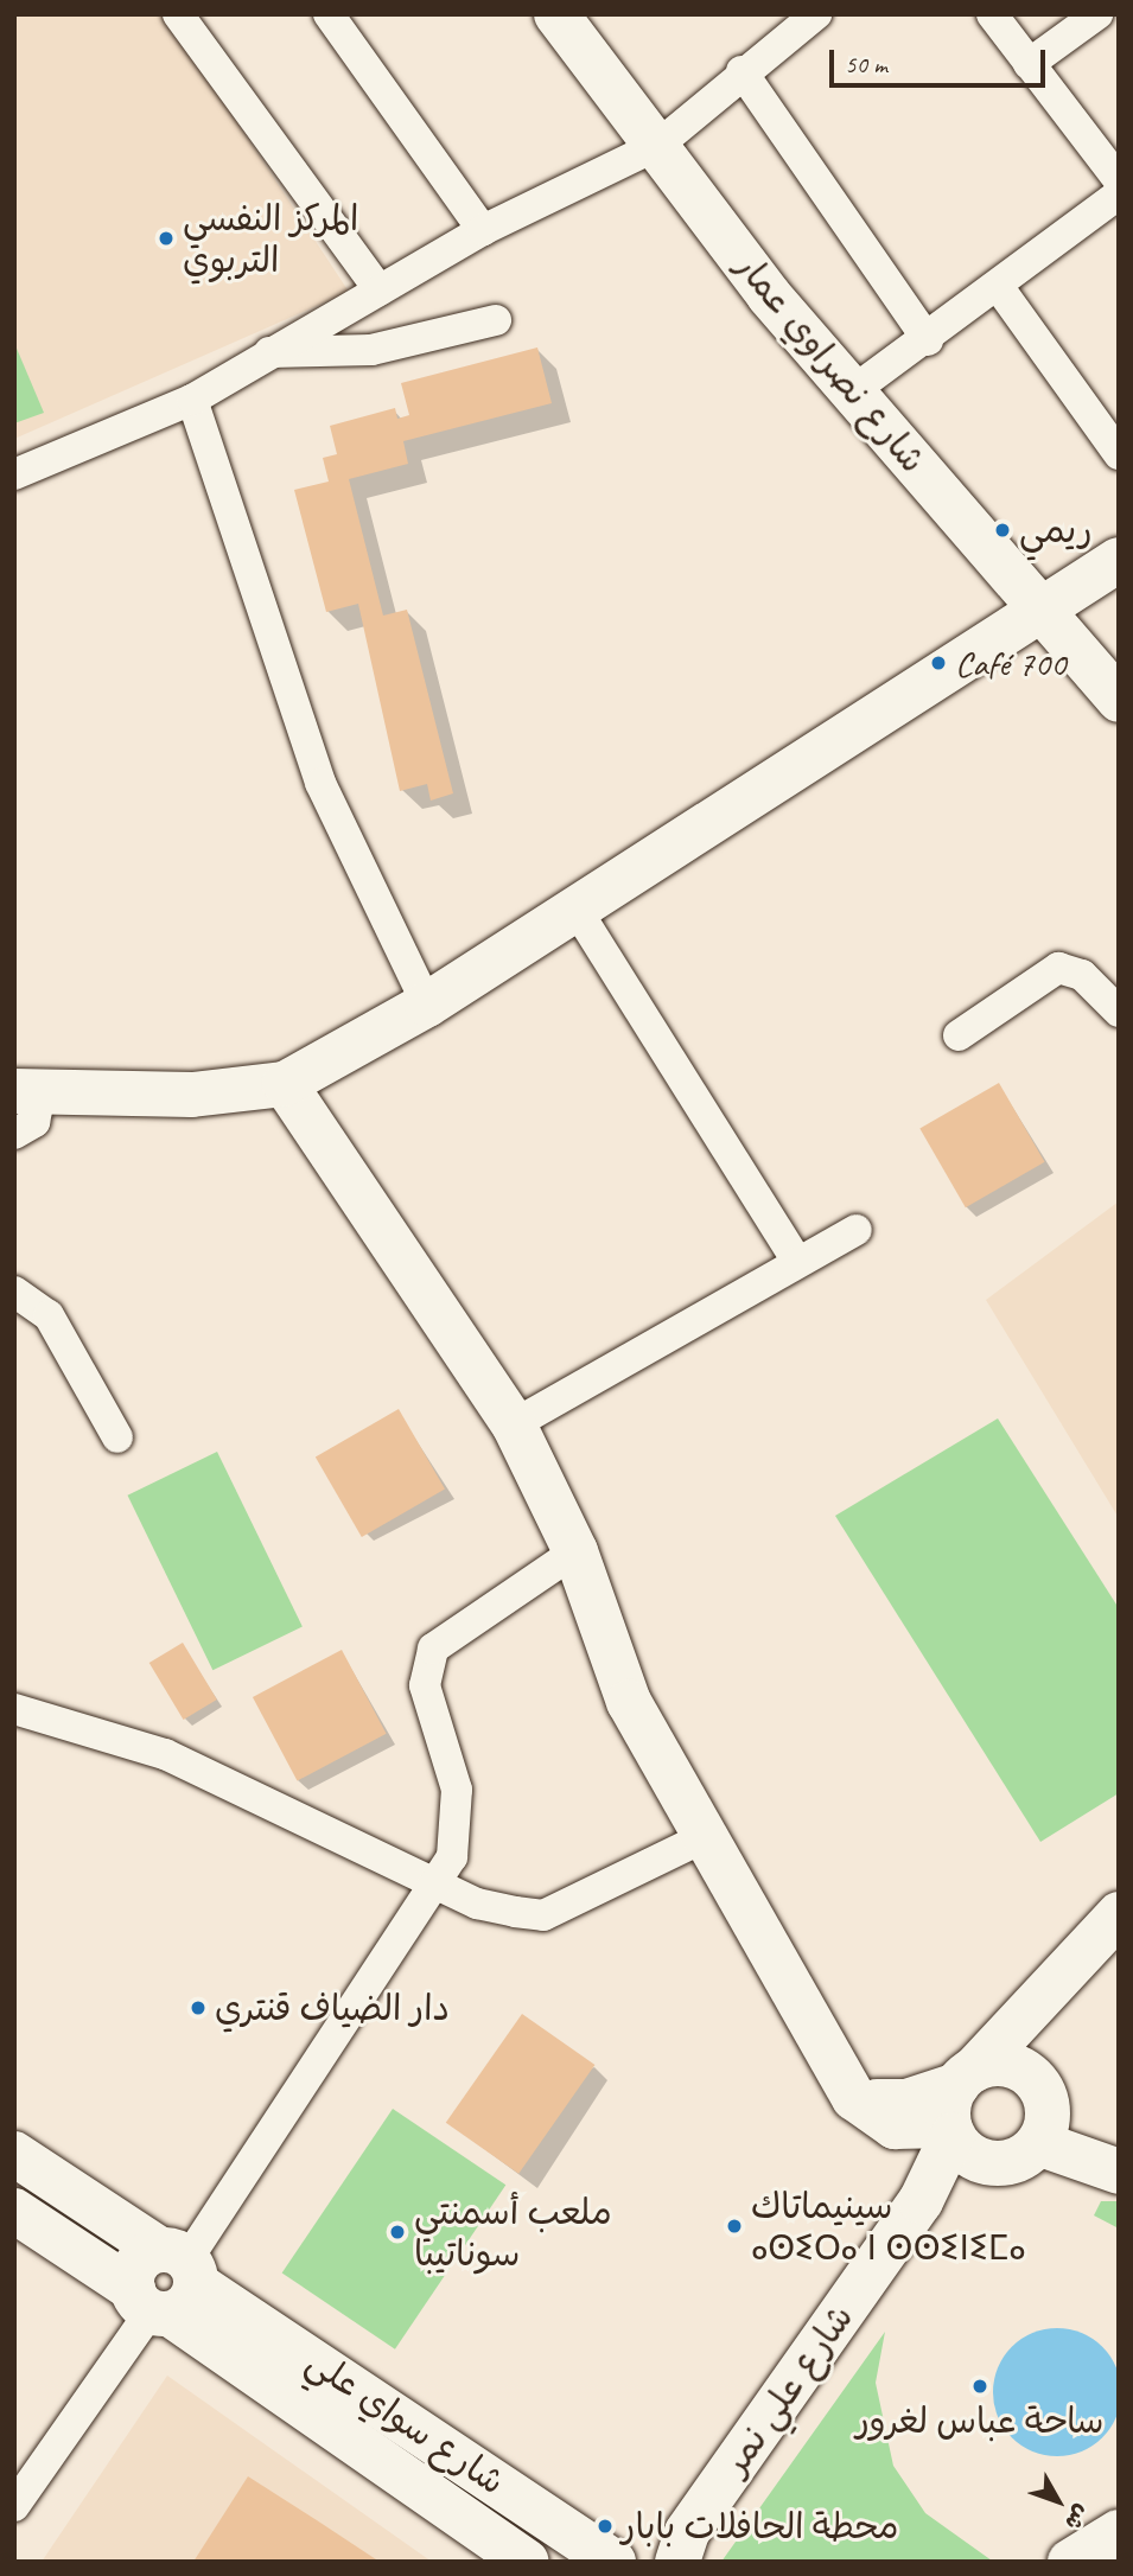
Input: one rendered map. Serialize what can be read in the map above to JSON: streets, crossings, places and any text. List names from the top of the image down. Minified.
{"streets":{"main road":["شارع نصراوي عمار","شارع علي نمر","شارع سواي علي"]},"places":["المركز النفسي التربوي","ريمي","Café 700","دار الضياف قنتري","سينيماتاك ⴰⵙⵉⵔⴰ ⵏ ⵙⵙⵉⵏⵉⵎⴰ","ملعب أسمنتي سوناتيبا","ساحة عباس لغرور","محطة الحافلات بابار"],"scale_bar":"50 m","north":"bottom right"}
